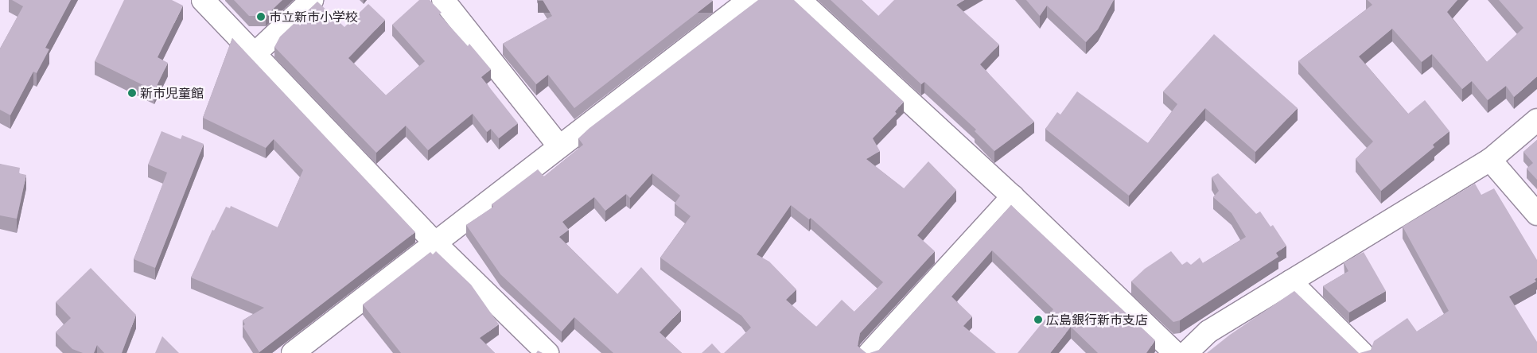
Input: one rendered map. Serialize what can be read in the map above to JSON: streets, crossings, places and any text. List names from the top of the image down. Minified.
{"places":["市立新市小学校","新市児童館","広島銀行新市支店"]}
